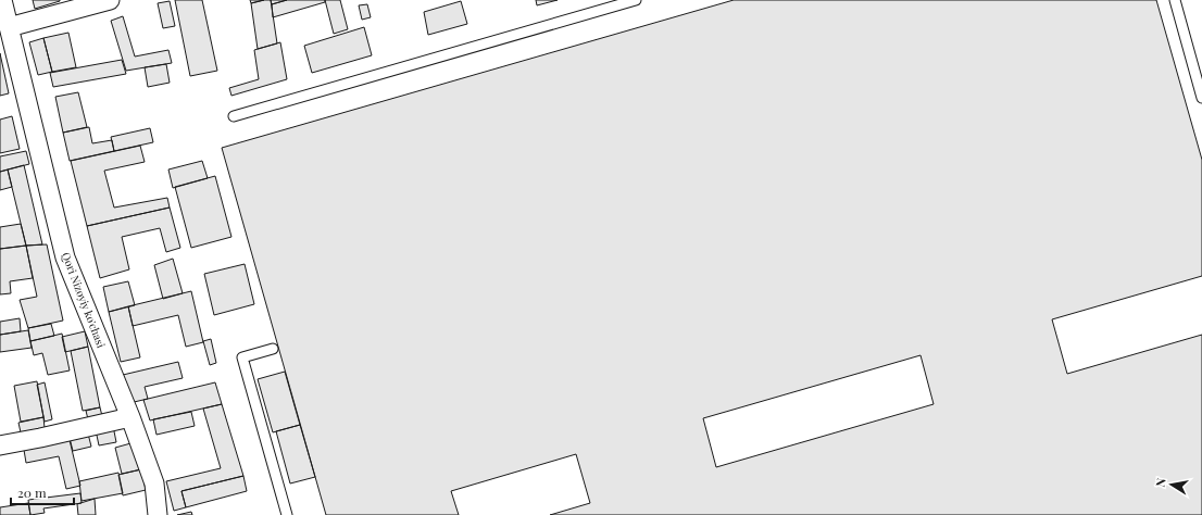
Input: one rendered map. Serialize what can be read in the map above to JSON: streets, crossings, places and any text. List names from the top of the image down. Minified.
{"streets":{"street":["Qori Nizoyiy ko'chasi"]},"scale_bar":"20 m","north":"left"}
